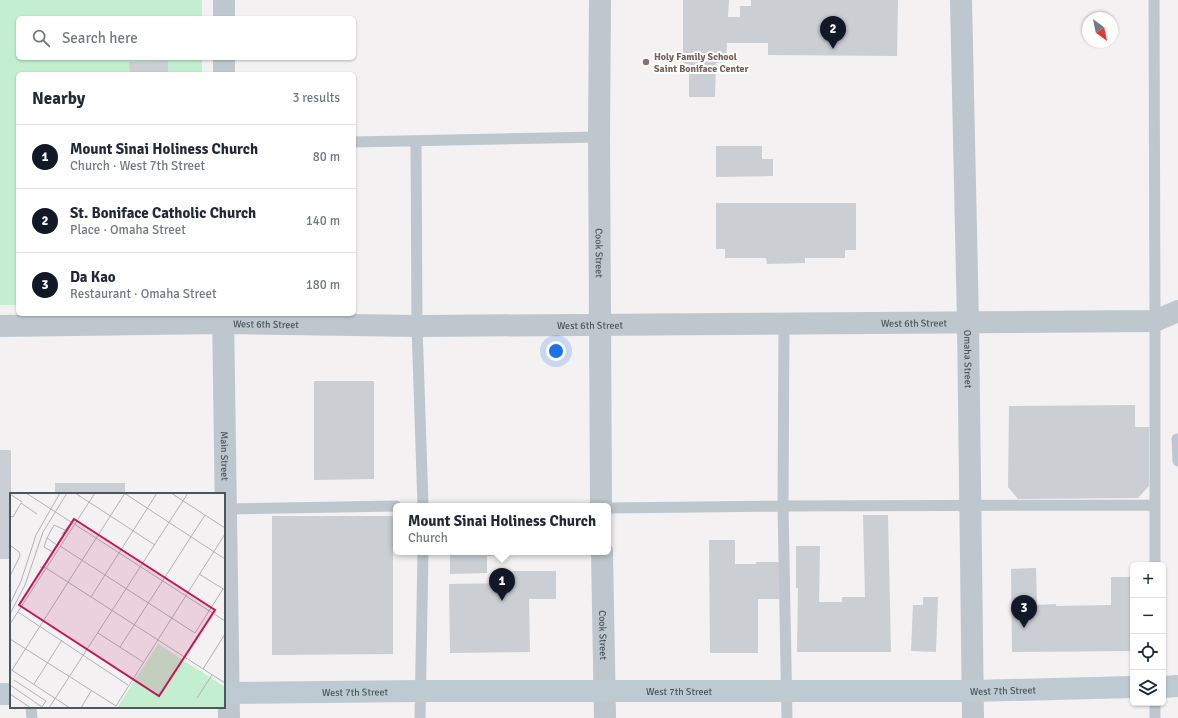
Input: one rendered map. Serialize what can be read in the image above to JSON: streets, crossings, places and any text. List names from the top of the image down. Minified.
{"streets":{"main road":["West 7th Street"],"street":["Cook Street","West 6th Street","Omaha Street","Main Street"]},"crossings":[["Cook Street","West 6th Street"],["Cook Street","West 7th Street"],["West 6th Street","Omaha Street"],["West 6th Street","Main Street"],["Omaha Street","West 7th Street"],["Main Street","West 7th Street"]],"places":["Holy Family School Saint Boniface Center"],"north":"bottom right","page":{"pins":["2","1","3"],"search":"Search here","heading":["Nearby","3 results"],"list":[{"mark":"1","name":"Mount Sinai Holiness Church","note":"Church · West 7th Street","value":"80 m"},{"mark":"2","name":"St. Boniface Catholic Church","note":"Place · Omaha Street","value":"140 m"},{"mark":"3","name":"Da Kao","note":"Restaurant · Omaha Street","value":"180 m"}],"popup":["Mount Sinai Holiness Church","Church"],"map_buttons":["+","−"]}}
